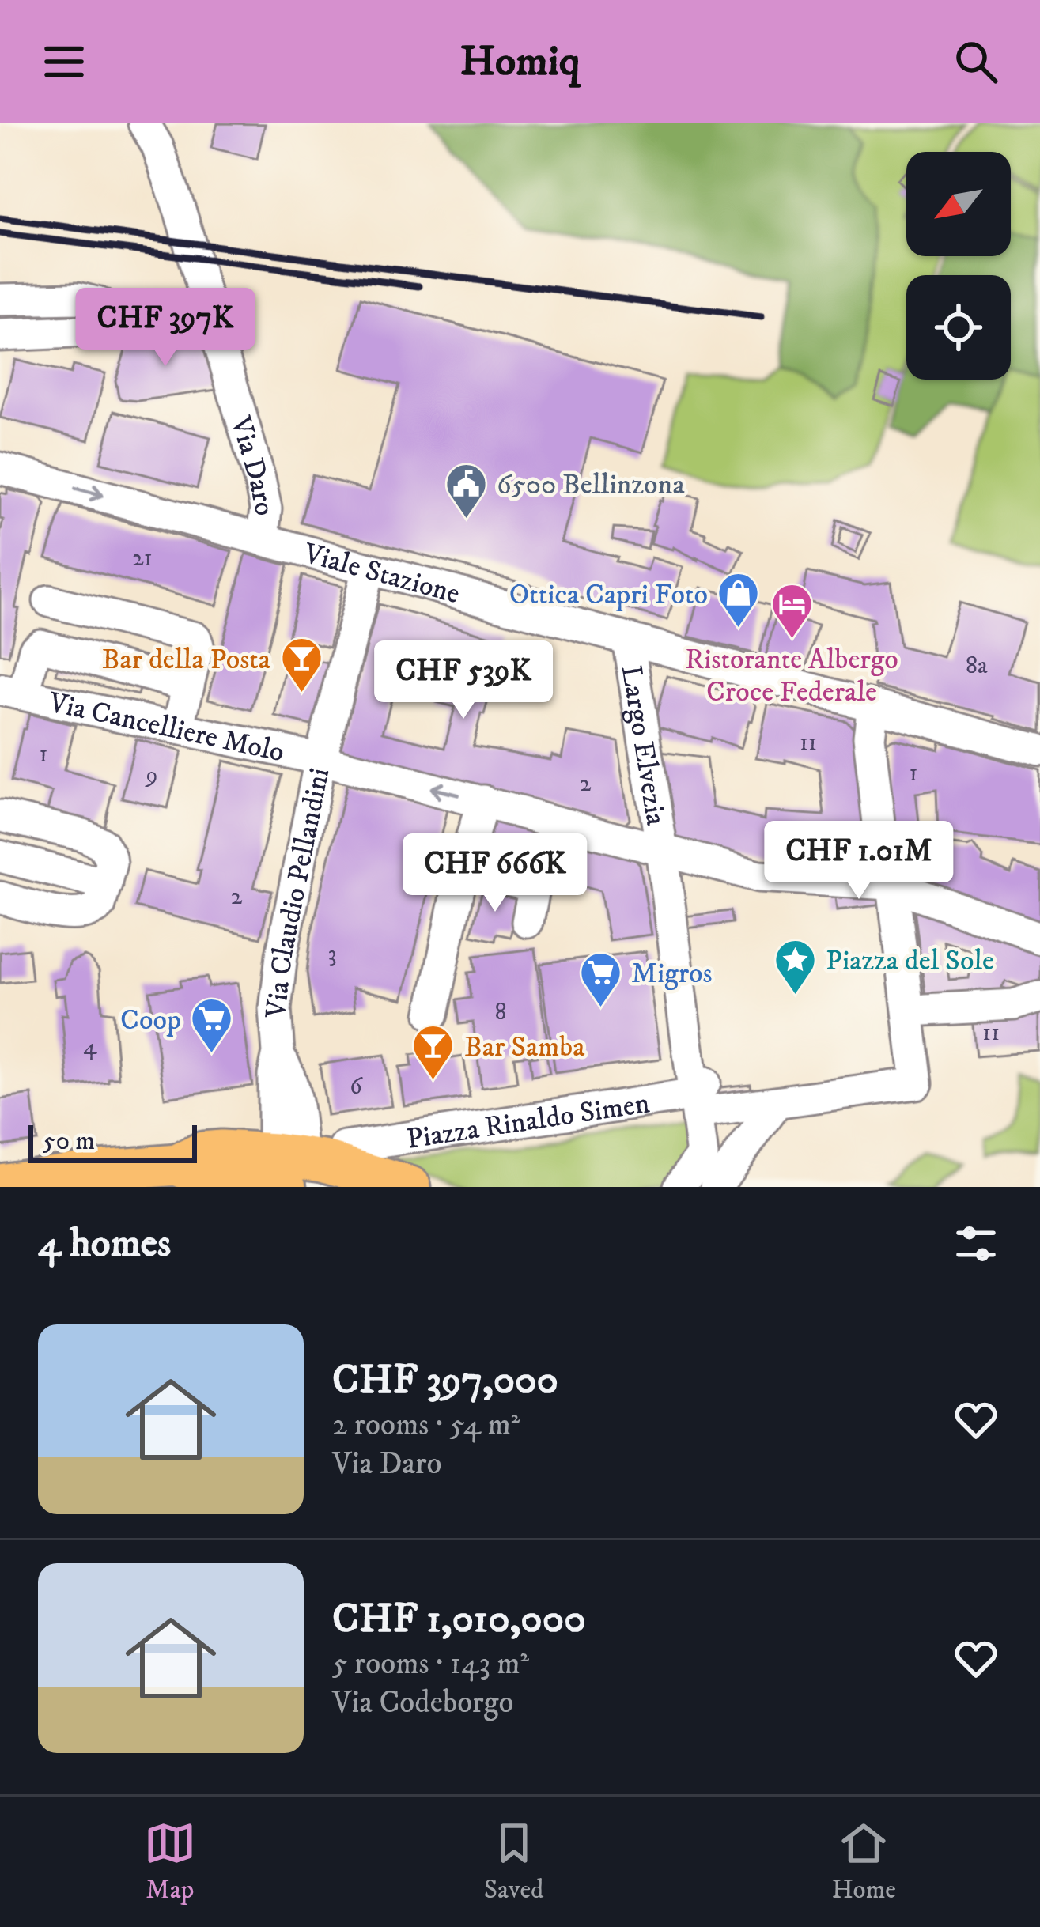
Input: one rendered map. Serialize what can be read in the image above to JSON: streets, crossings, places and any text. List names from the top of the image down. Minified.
{"streets":{"street":["Via Daro","Viale Stazione","Via Cancelliere Molo","Largo Elvezia","Via Claudio Pellandini","Piazza Rinaldo Simen"]},"crossings":[["Via Daro","Viale Stazione"],["Viale Stazione","Largo Elvezia"],["Viale Stazione","Via Claudio Pellandini"],["Via Cancelliere Molo","Largo Elvezia"],["Via Cancelliere Molo","Via Claudio Pellandini"],["Via Cancelliere Molo","Piazza Rinaldo Simen"]],"places":{"public building":["6500 Bellinzona"],"shop":["Ottica Capri Foto"],"hotel":["Ristorante Albergo Croce Federale"],"bar":["Bar della Posta","Bar Samba"],"place":["Piazza del Sole"],"supermarket":["Migros","Coop"]},"house_numbers":["21","8a","11","1","1","9","2","2","3","8","11","4","6"],"scale_bar":"50 m","north":"bottom left","page":{"header":"Homiq","price":["CHF 397K","CHF 539K","CHF 1.01M","CHF 666K"],"scale":"50 m","heading":"4 homes","list":[{"name":"CHF 397,000","note":"2 rooms · 54 m² · Via Daro"},{"name":"CHF 1,010,000","note":"5 rooms · 143 m² · Via Codeborgo"}],"tabs":["Map","Saved","Home"]}}
